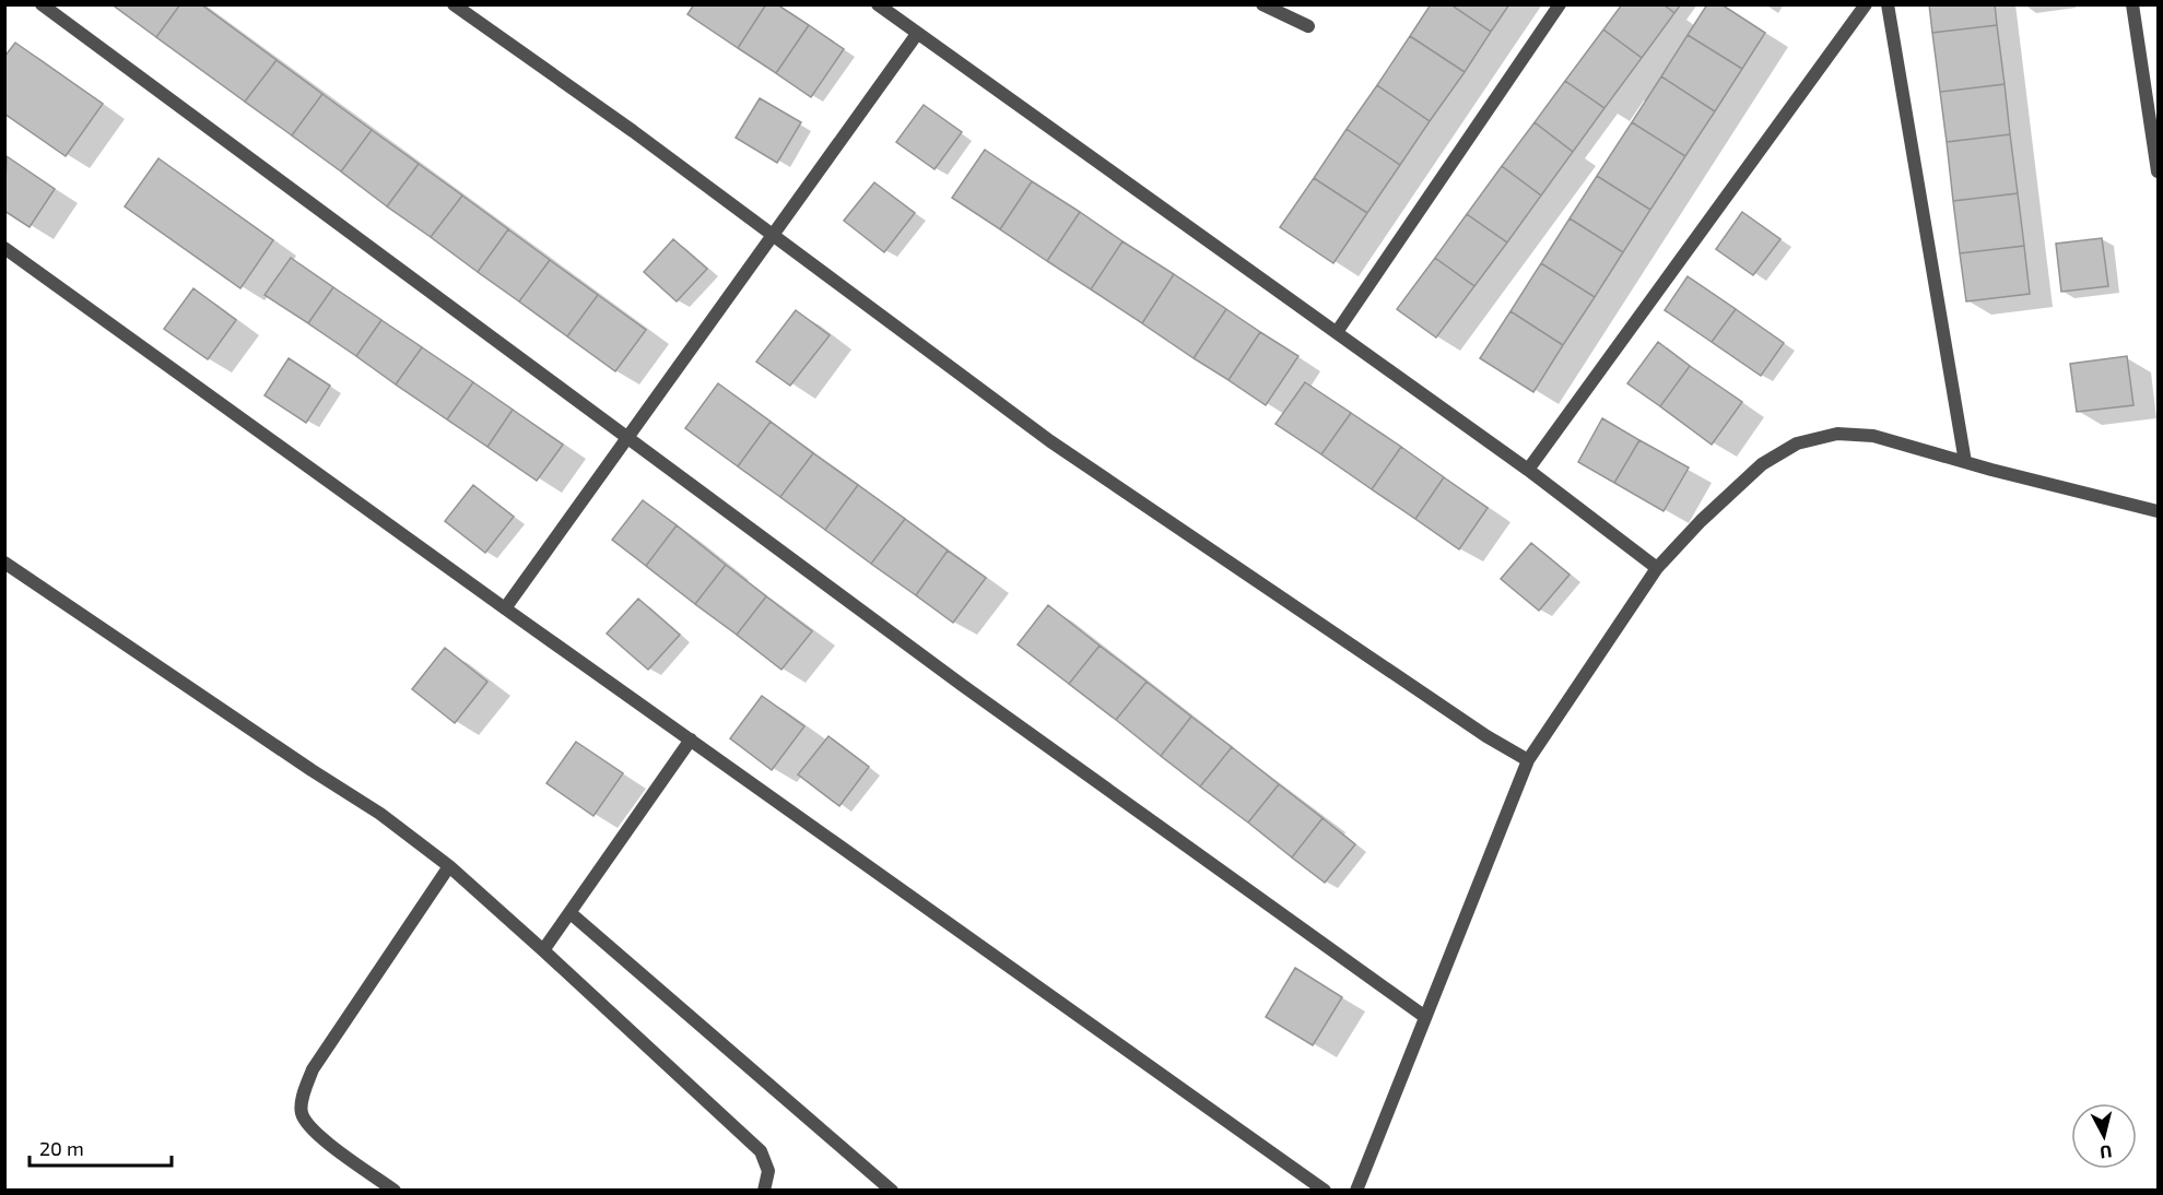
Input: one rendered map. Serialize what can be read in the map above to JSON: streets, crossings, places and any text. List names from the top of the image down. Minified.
{"scale_bar":"20 m","north":"bottom"}
